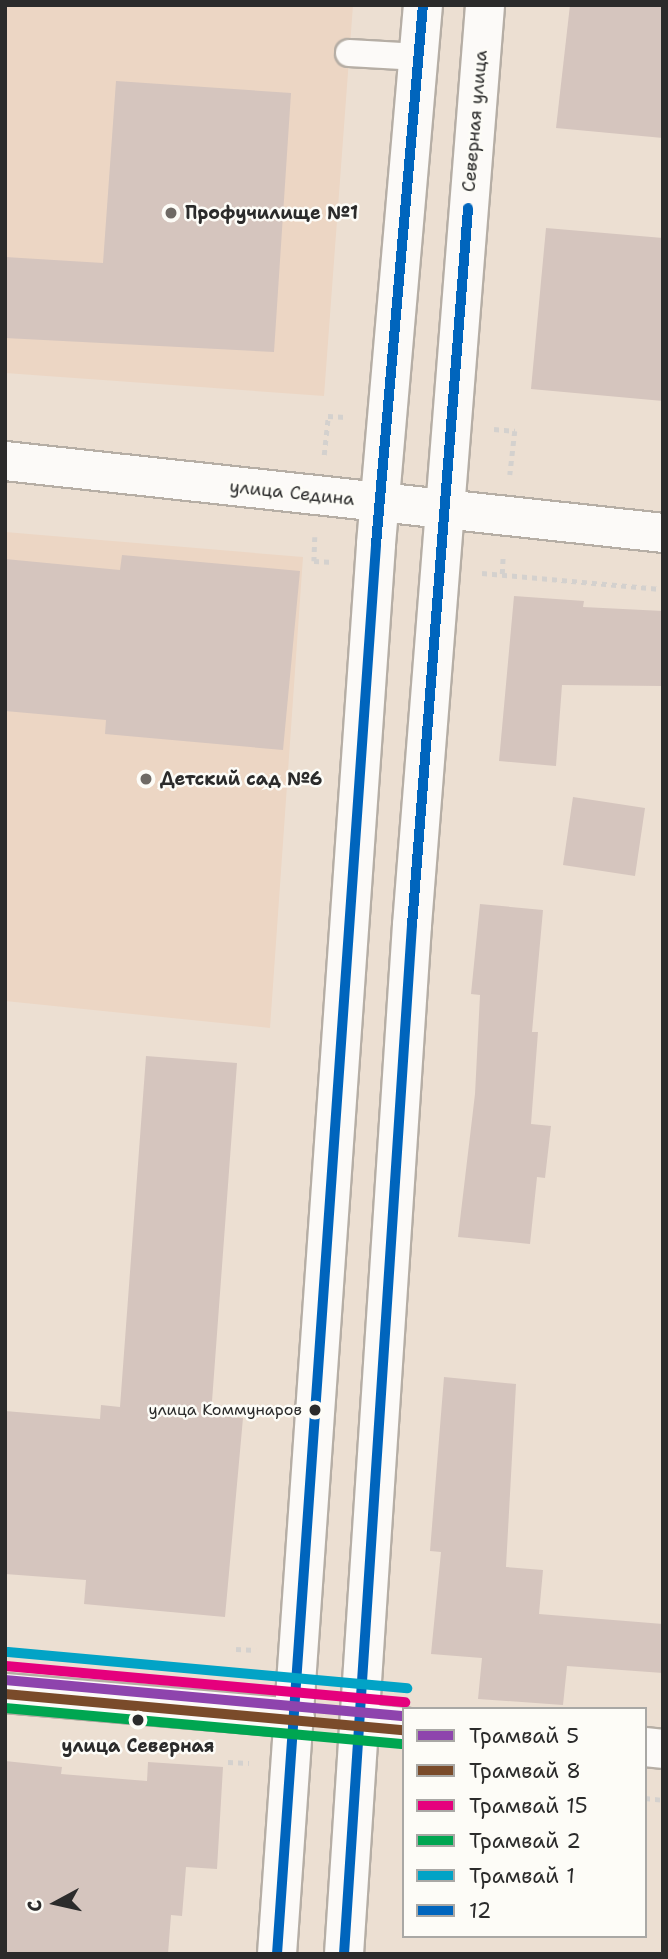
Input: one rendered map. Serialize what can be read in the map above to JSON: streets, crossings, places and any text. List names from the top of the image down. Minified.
{"streets":{"main road":["Северная улица","улица Седина"]},"crossings":[["Северная улица","улица Седина"]],"places":["Профучилище №1","Детский сад №6","улица Коммунаров","улица Северная"],"lines":["transit line 12","tram line 1","tram line 15","tram line 5","tram line 8","tram line 2"],"legend":["Трамвай 5","Трамвай 8","Трамвай 15","Трамвай 2","Трамвай 1","12"],"north":"left"}
